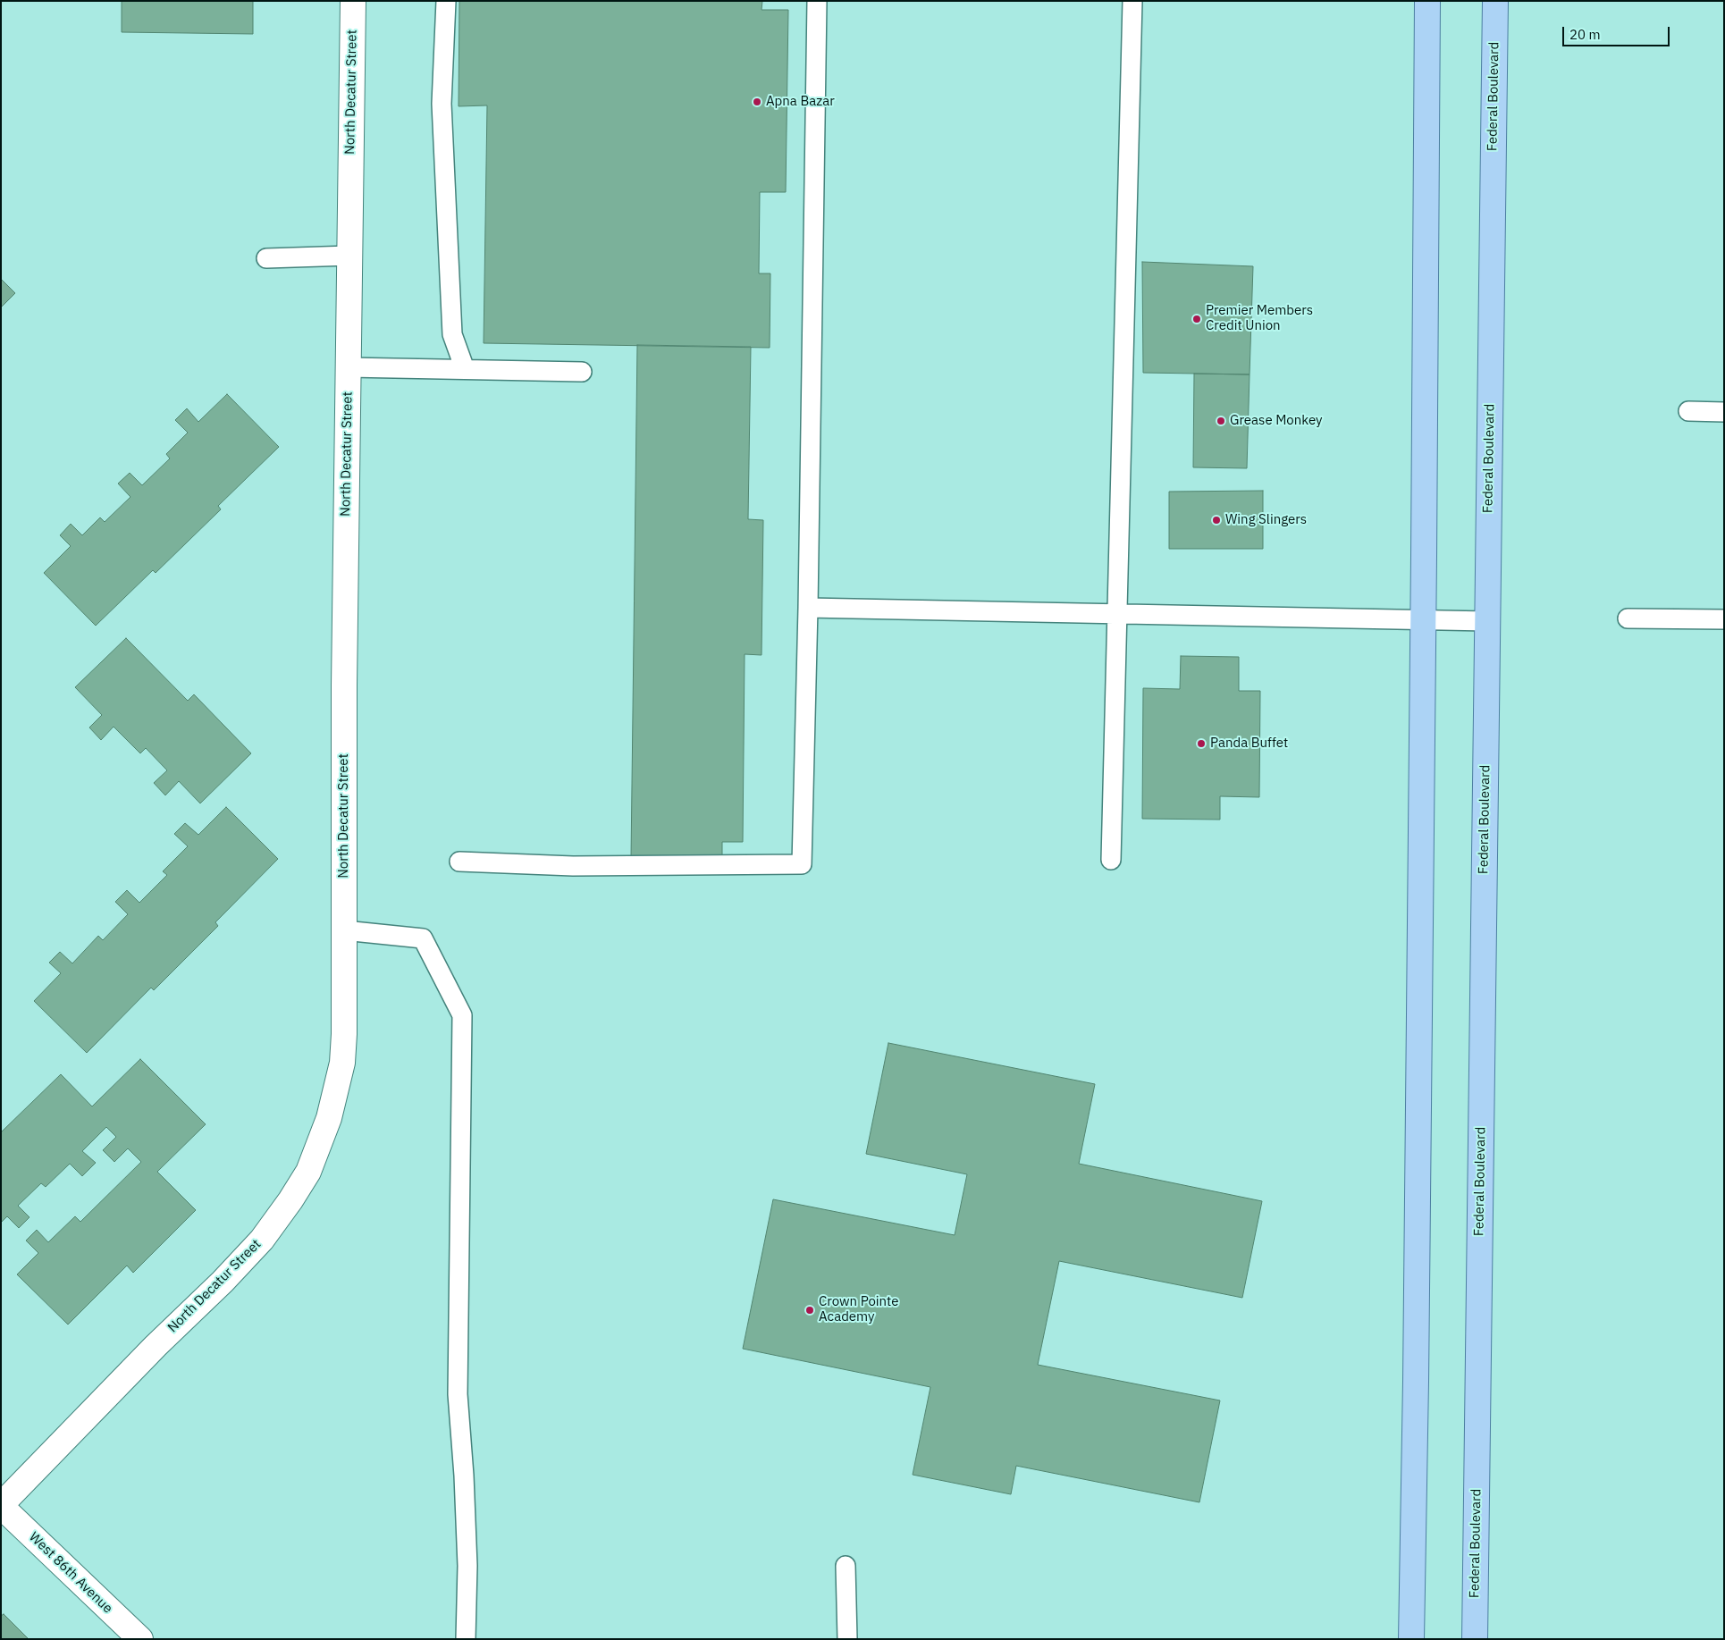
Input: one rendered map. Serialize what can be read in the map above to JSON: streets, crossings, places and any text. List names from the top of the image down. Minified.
{"streets":{"main road":["Federal Boulevard"],"street":["North Decatur Street","West 86th Avenue"]},"crossings":[["North Decatur Street","West 86th Avenue"]],"places":["Apna Bazar","Premier Members Credit Union","Grease Monkey","Wing Slingers","Panda Buffet","Crown Pointe Academy"],"scale_bar":"20 m"}
